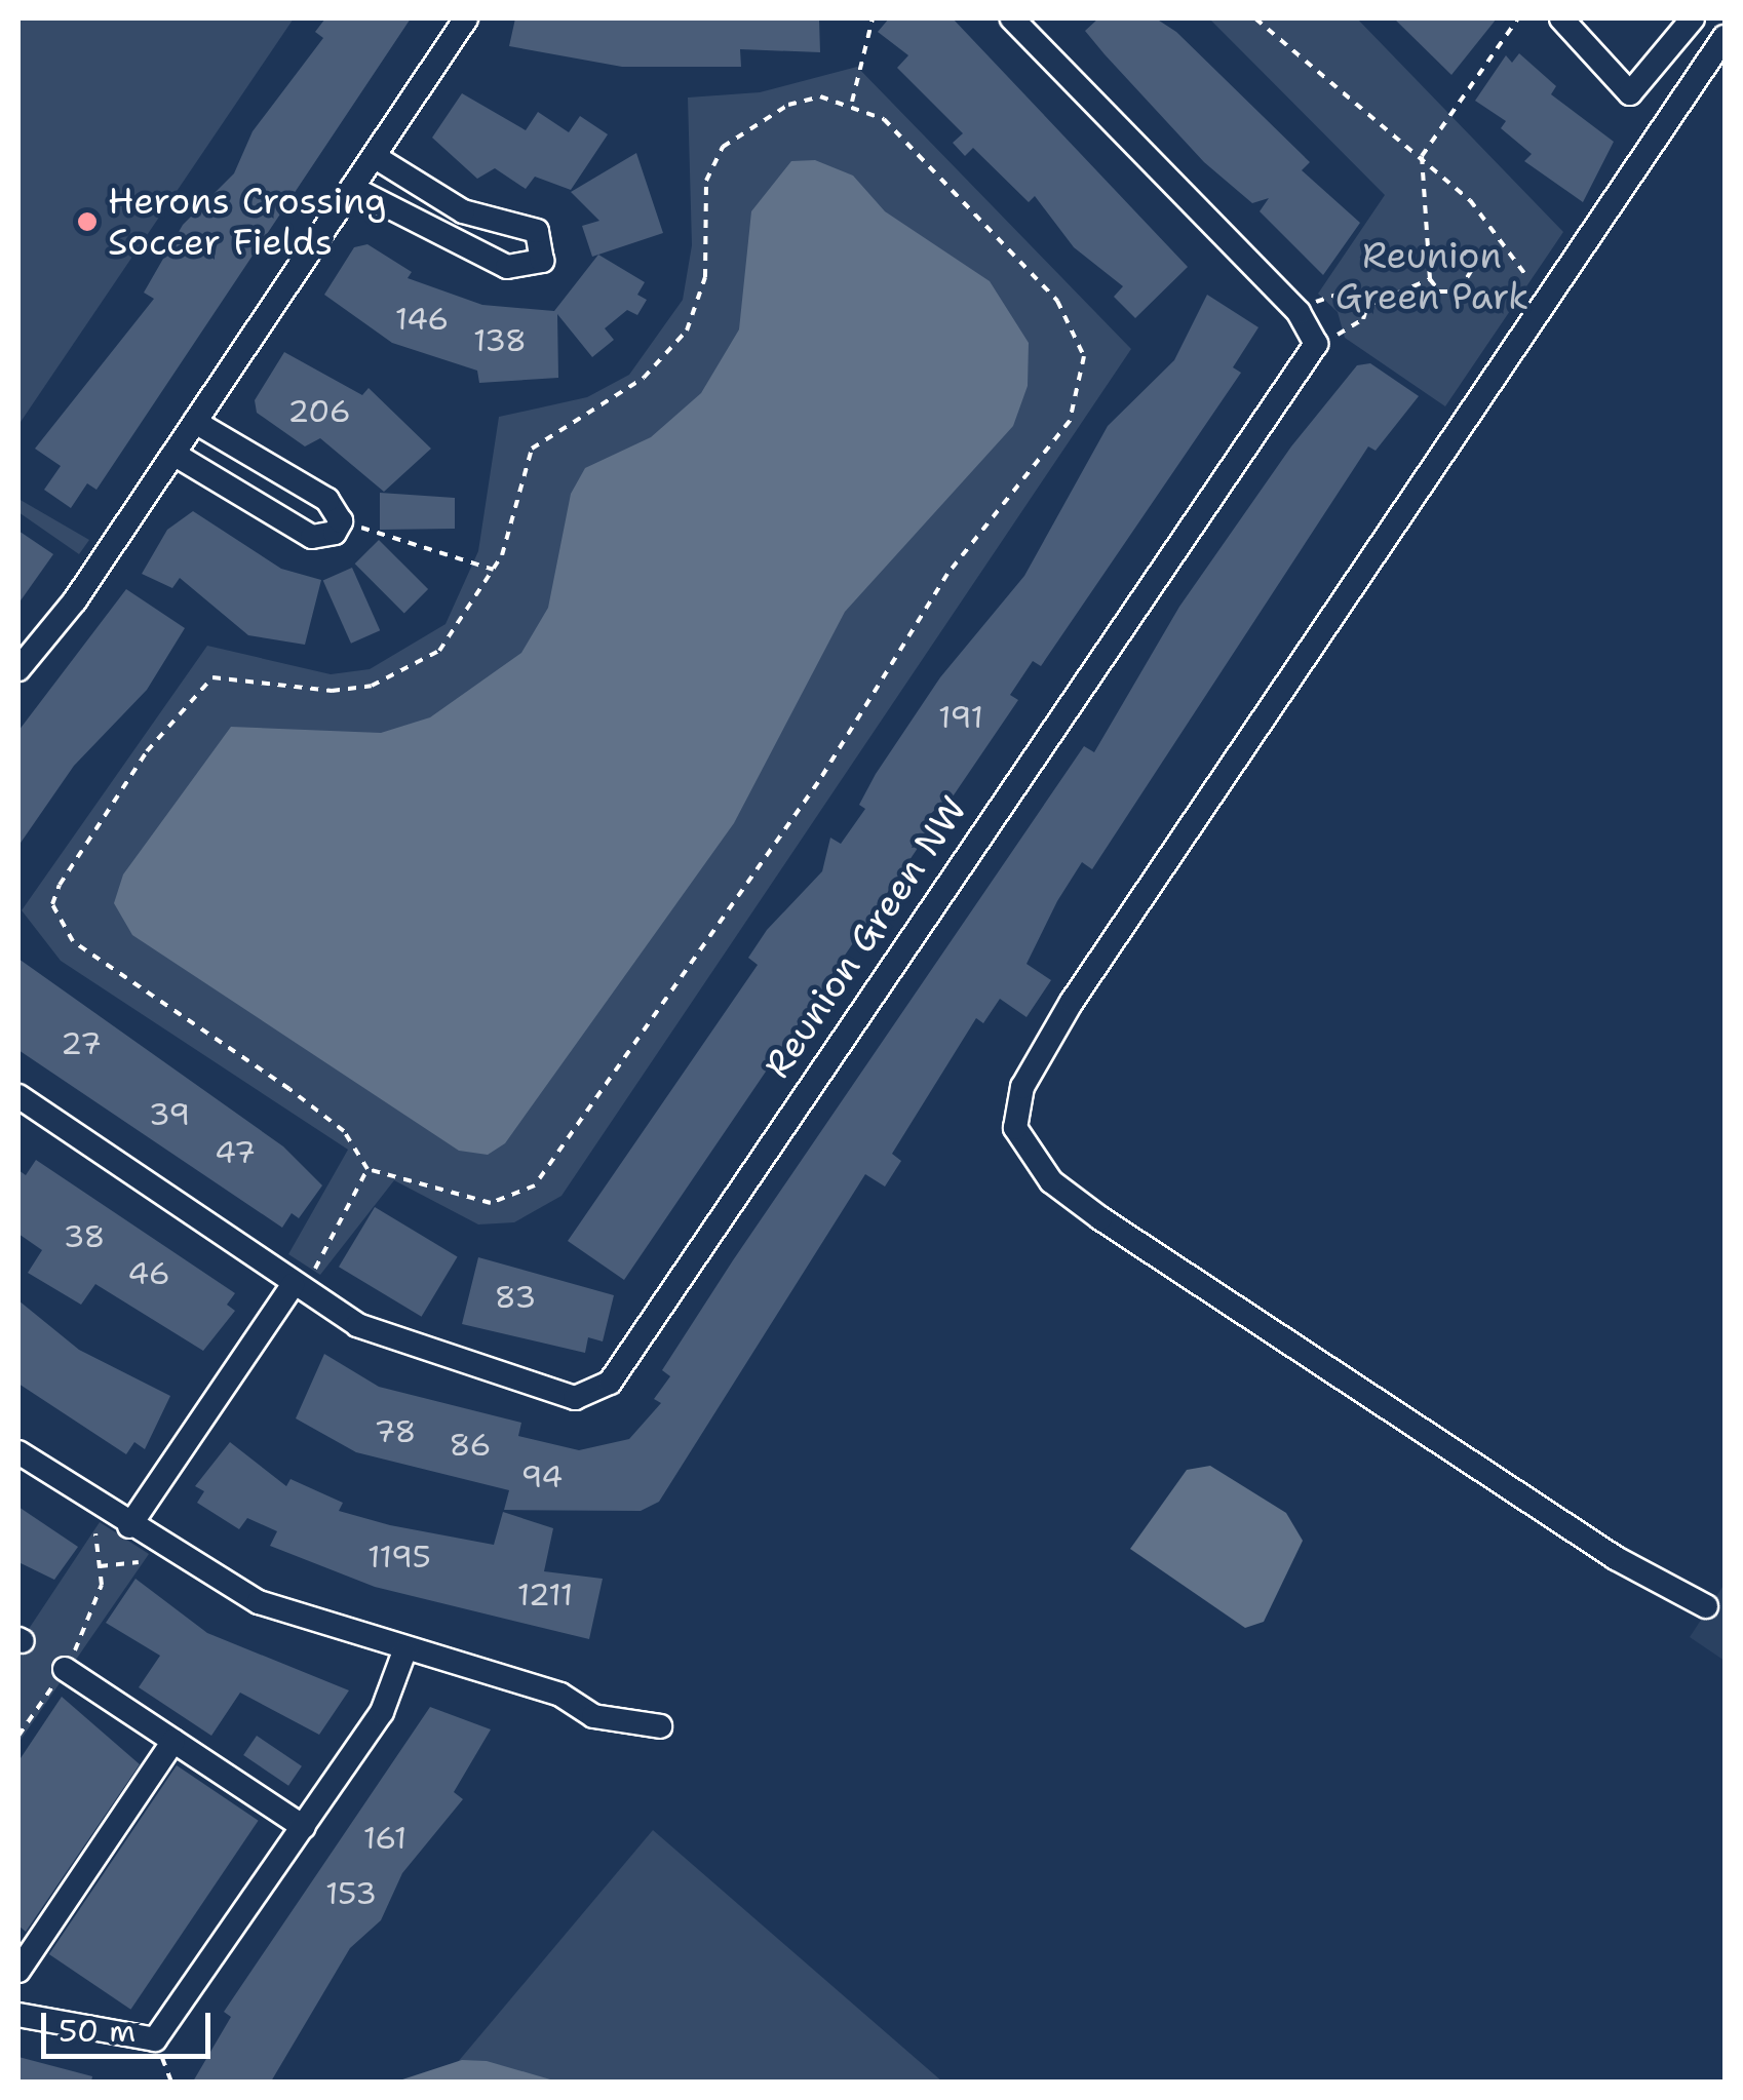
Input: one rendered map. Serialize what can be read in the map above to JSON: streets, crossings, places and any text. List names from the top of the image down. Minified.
{"streets":{"street":["Reunion Green NW"]},"parks":["Reunion Green Park"],"places":["Herons Crossing Soccer Fields"],"house_numbers":["146","138","206","191","27","39","47","38","46","83","78","86","94","1195","1211","161","153"],"scale_bar":"50 m"}
